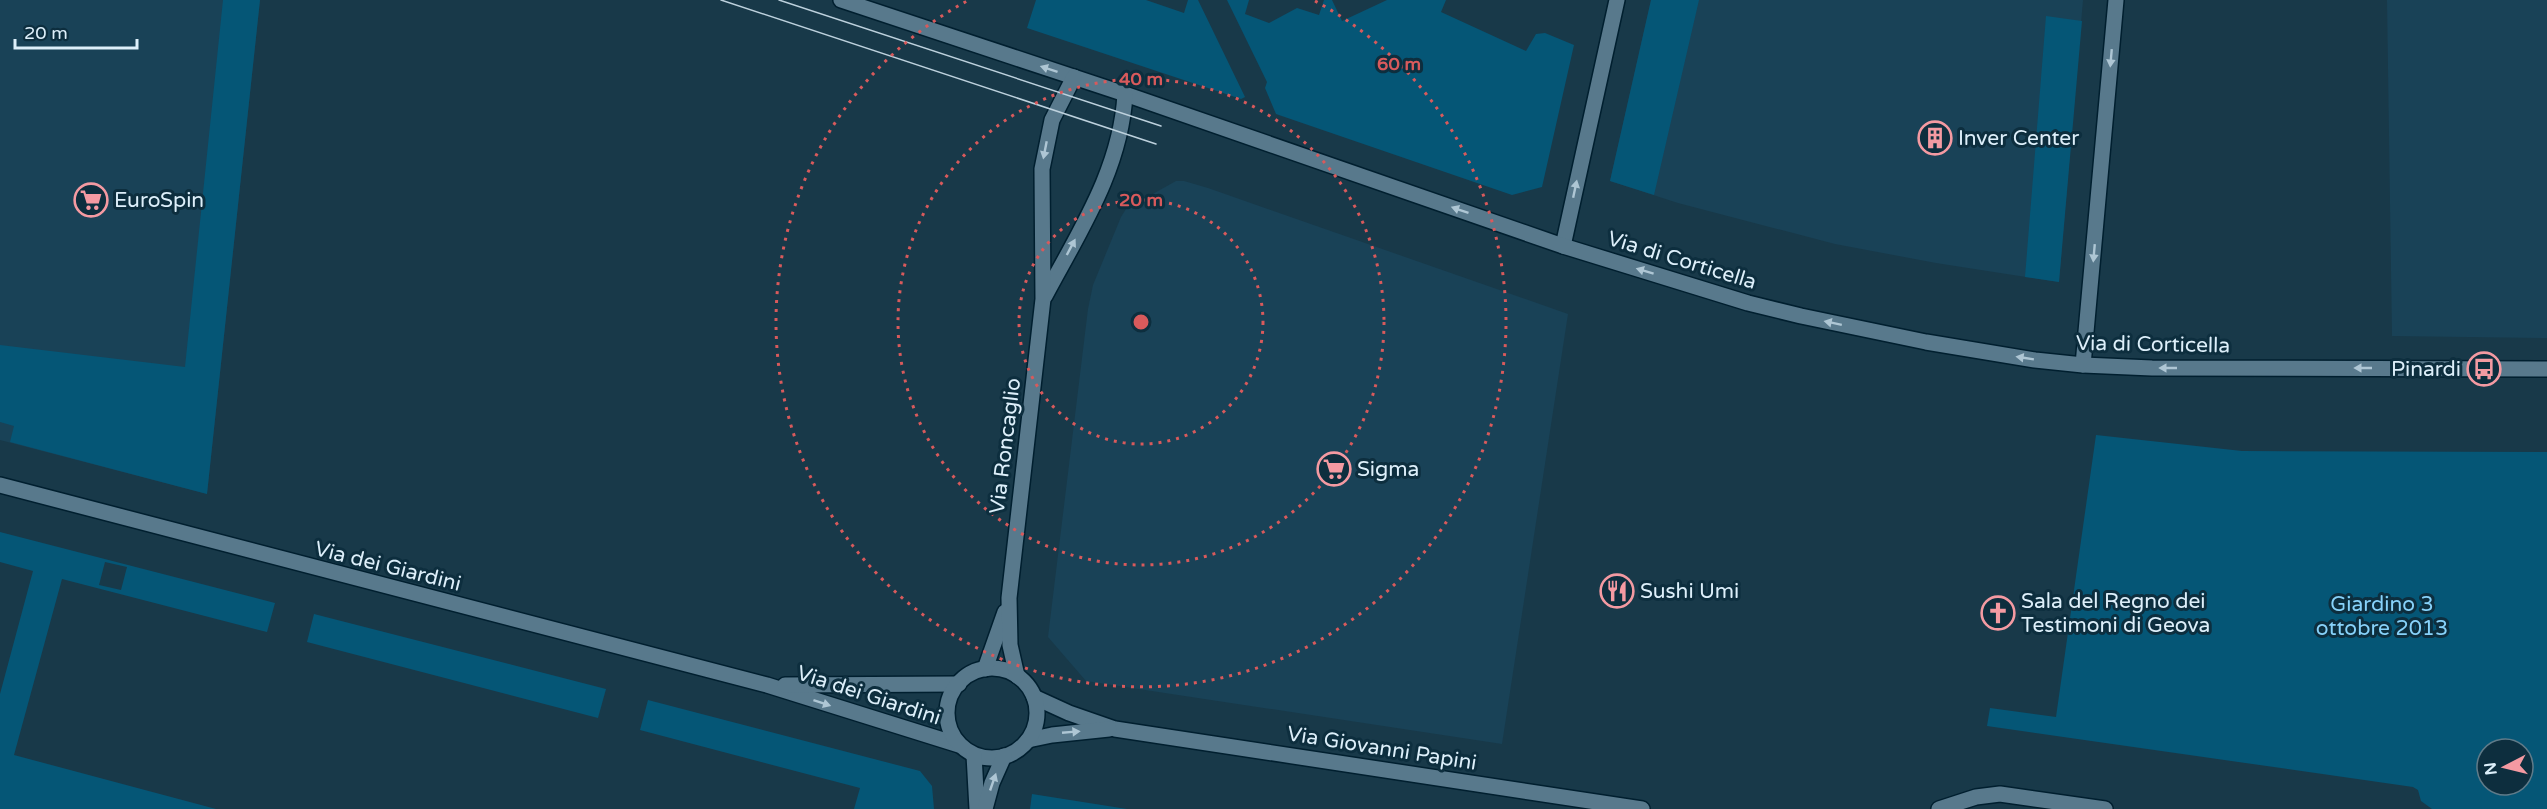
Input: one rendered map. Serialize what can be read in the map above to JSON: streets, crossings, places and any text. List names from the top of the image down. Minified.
{"streets":{"street":["Via di Corticella","Via Roncaglio","Via dei Giardini","Via Giovanni Papini"]},"crossings":[["Via di Corticella","Via Roncaglio"],["Via Roncaglio","Via dei Giardini"],["Via Roncaglio","Via Giovanni Papini"],["Via dei Giardini","Via Giovanni Papini"]],"one_way":["Via di Corticella"],"parks":["Giardino 3 ottobre 2013"],"places":{"building":["Inver Center"],"supermarket":["EuroSpin","Sigma"],"bus stop":["Pinardi"],"restaurant":["Sushi Umi"],"church":["Sala del Regno dei Testimoni di Geova"]},"scale_bar":"20 m","north":"left","rings":["60 m","40 m","20 m"]}
